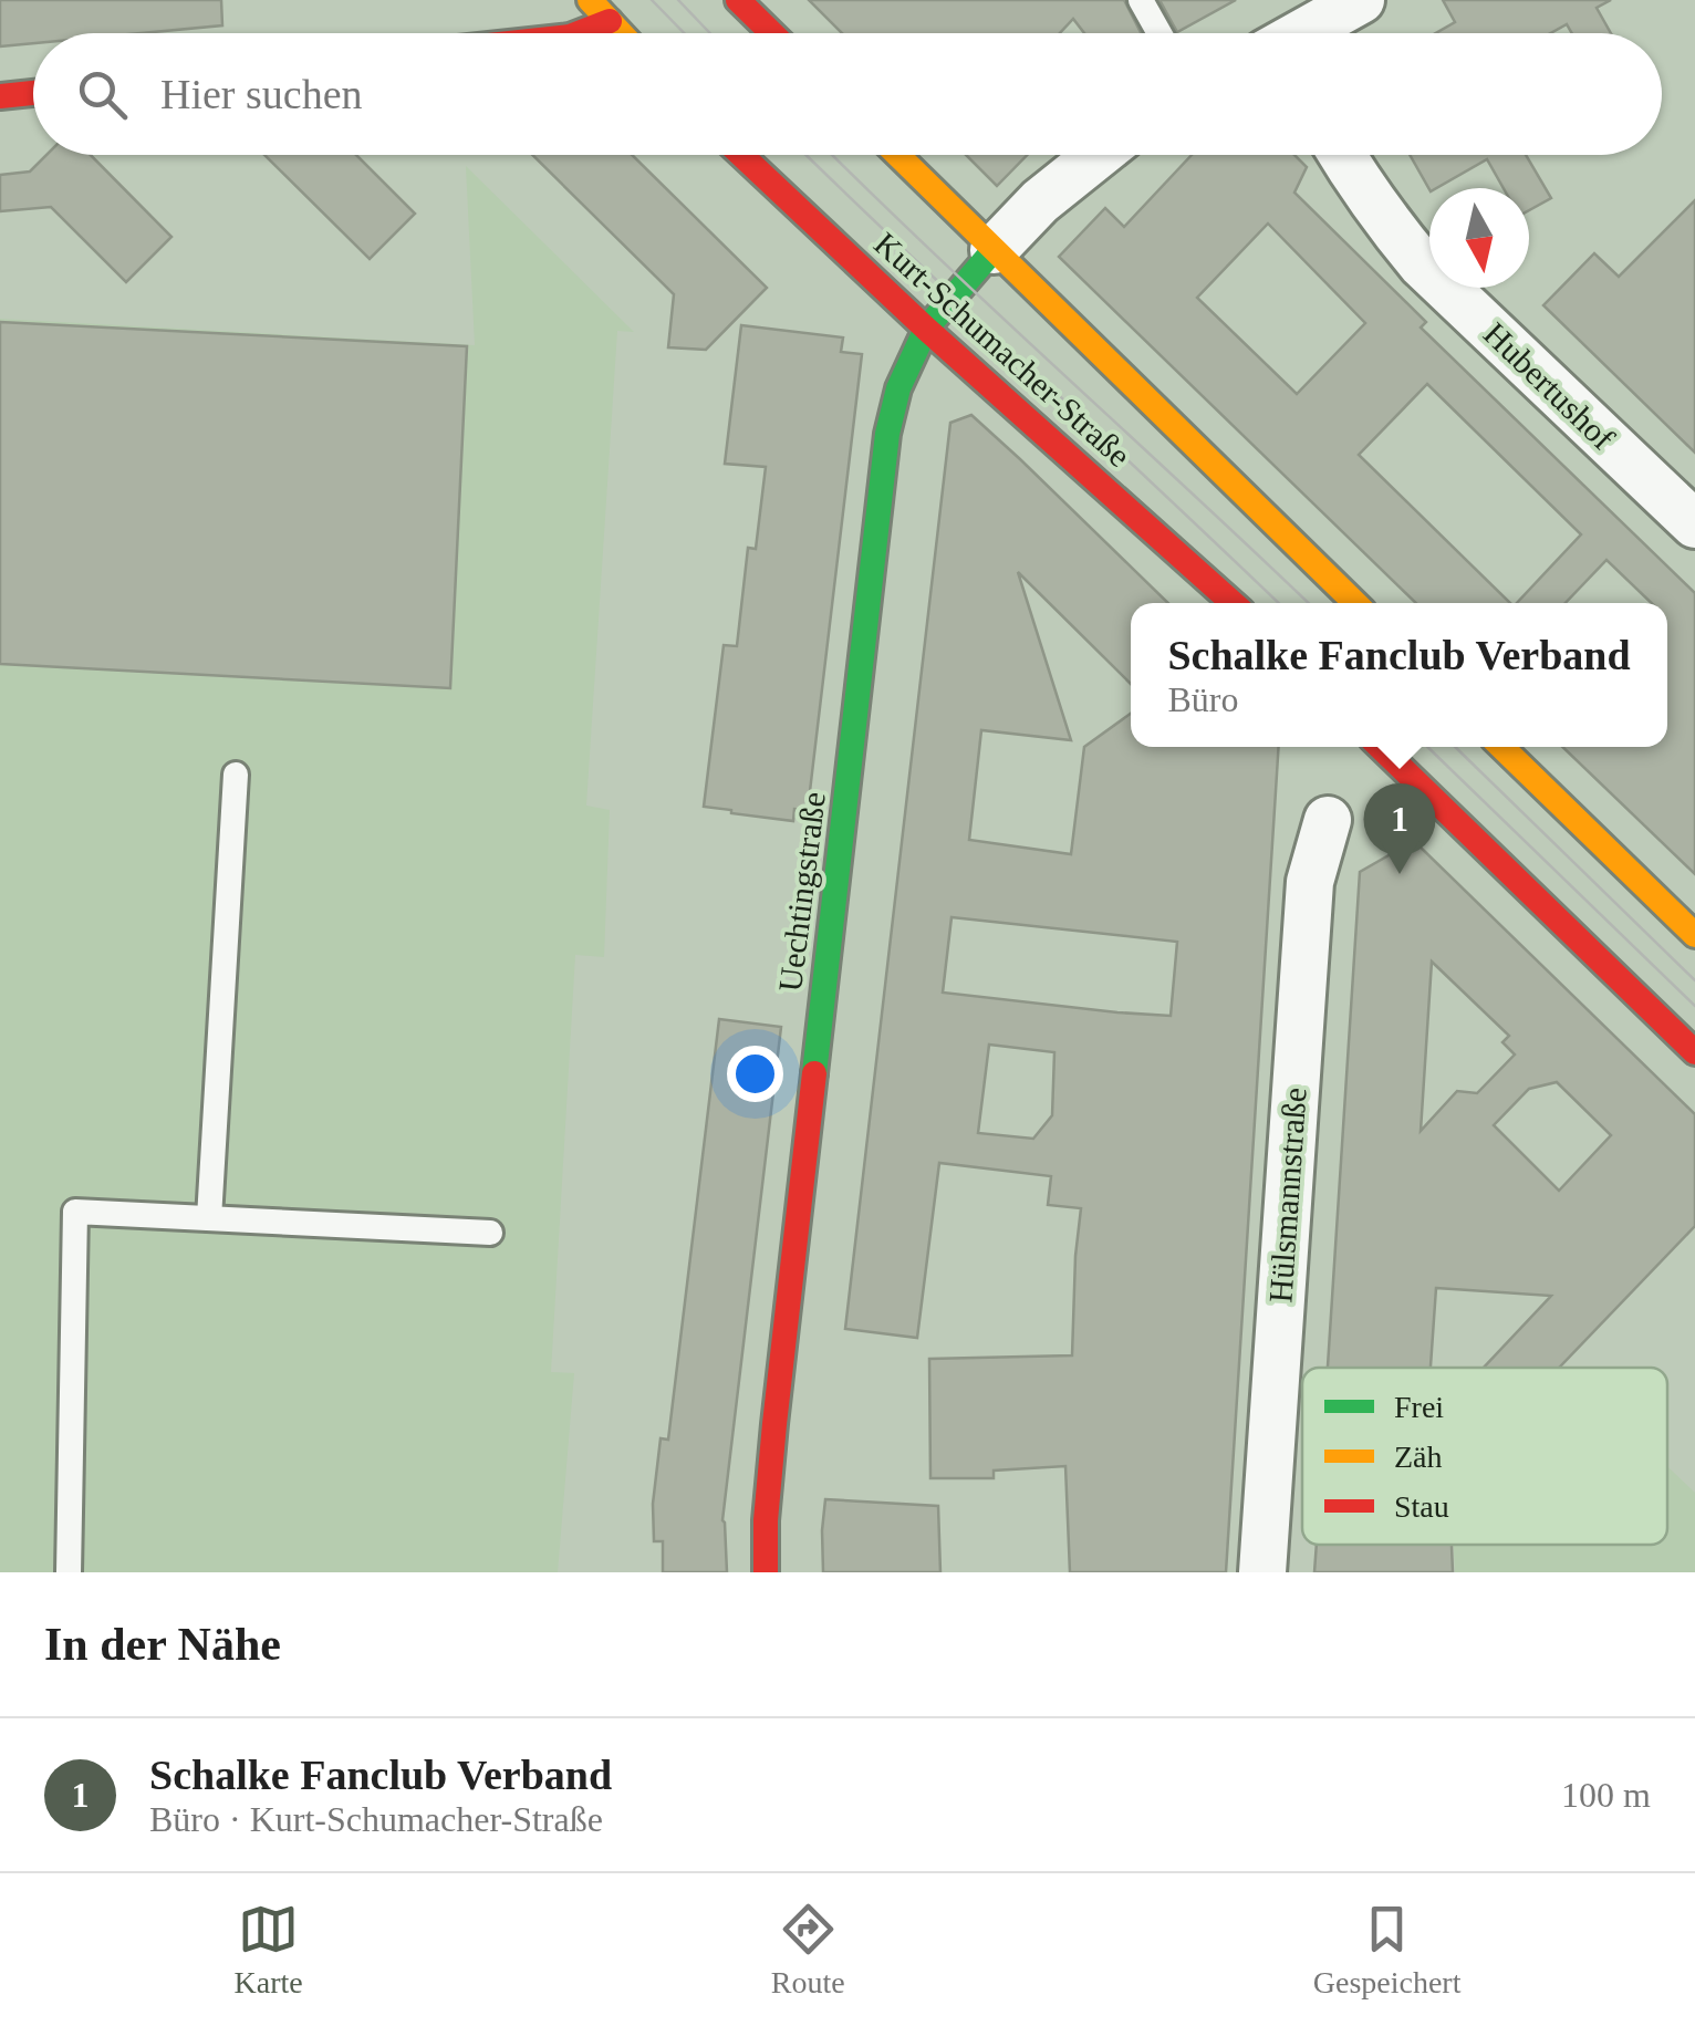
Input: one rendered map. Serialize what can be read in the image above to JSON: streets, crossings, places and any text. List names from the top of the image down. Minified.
{"streets":{"main road":["Kurt-Schumacher-Straße","Uechtingstraße"],"street":["Hubertushof","Hülsmannstraße"]},"crossings":[["Kurt-Schumacher-Straße","Uechtingstraße"]],"legend":["Frei","Zäh","Stau"],"north":"bottom","page":{"search":"Hier suchen","popup":["Schalke Fanclub Verband","Büro"],"pins":"1","heading":"In der Nähe","list":[{"mark":"1","name":"Schalke Fanclub Verband","note":"Büro · Kurt-Schumacher-Straße","value":"100 m"}],"nav":["Karte","Route","Gespeichert"]}}
